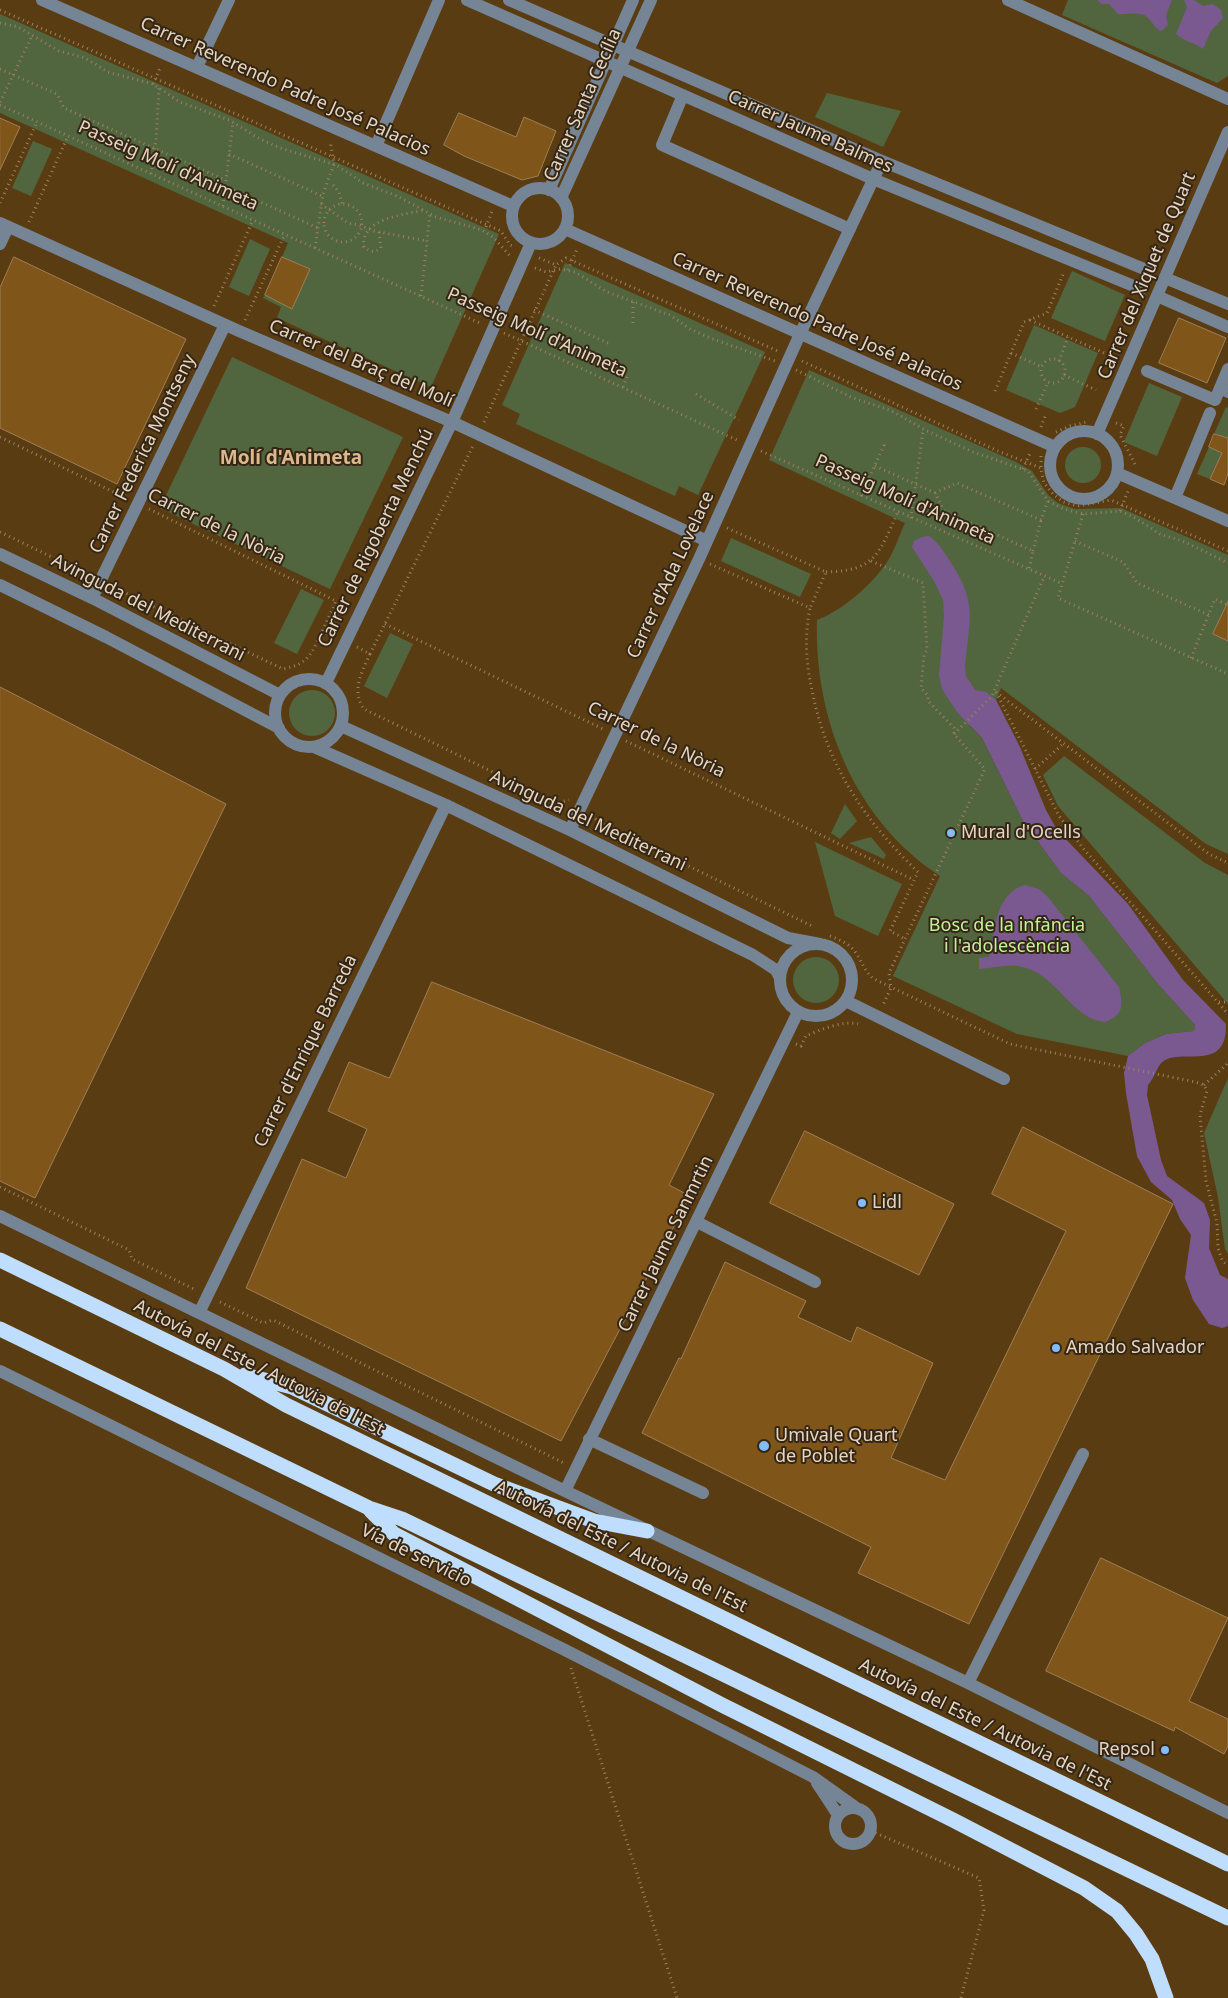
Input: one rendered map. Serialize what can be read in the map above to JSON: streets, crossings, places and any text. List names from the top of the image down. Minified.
{"streets":{"highway":["Autovía del Este / Autovia de l'Est"],"street":["Carrer Reverendo Padre José Palacios","Carrer Santa Cecília","Carrer Jaume Balmes","Carrer del Xiquet de Quart","Carrer del Braç del Molí","Carrer Federica Montseny","Carrer de Rigoberta Menchú","Carrer d'Ada Lovelace","Avinguda del Mediterrani","Carrer d'Enrique Barreda","Carrer Jaume Sanmrtin","Vía de servicio"],"path":["Passeig Molí d'Animeta","Carrer de la Nòria"]},"crossings":[["Carrer Reverendo Padre José Palacios","Carrer Santa Cecília"],["Carrer Reverendo Padre José Palacios","Carrer del Xiquet de Quart"],["Carrer Reverendo Padre José Palacios","Carrer de Rigoberta Menchú"],["Carrer Reverendo Padre José Palacios","Carrer d'Ada Lovelace"],["Carrer Santa Cecília","Carrer Jaume Balmes"],["Carrer Santa Cecília","Carrer de Rigoberta Menchú"],["Carrer Jaume Balmes","Carrer d'Ada Lovelace"],["Passeig Molí d'Animeta","Carrer de Rigoberta Menchú"],["Passeig Molí d'Animeta","Carrer d'Ada Lovelace"],["Carrer del Braç del Molí","Carrer Federica Montseny"],["Carrer del Braç del Molí","Carrer de Rigoberta Menchú"],["Carrer del Braç del Molí","Carrer d'Ada Lovelace"],["Carrer Federica Montseny","Carrer de la Nòria"],["Carrer Federica Montseny","Avinguda del Mediterrani"],["Carrer de la Nòria","Carrer d'Ada Lovelace"],["Carrer de Rigoberta Menchú","Avinguda del Mediterrani"],["Carrer d'Ada Lovelace","Avinguda del Mediterrani"],["Avinguda del Mediterrani","Carrer Jaume Sanmrtin"]],"districts":["Molí d'Animeta"],"parks":["Bosc de la infància i l'adolescència"],"places":["Mural d'Ocells","Lidl","Amado Salvador","Umivale Quart de Poblet","Repsol"]}
